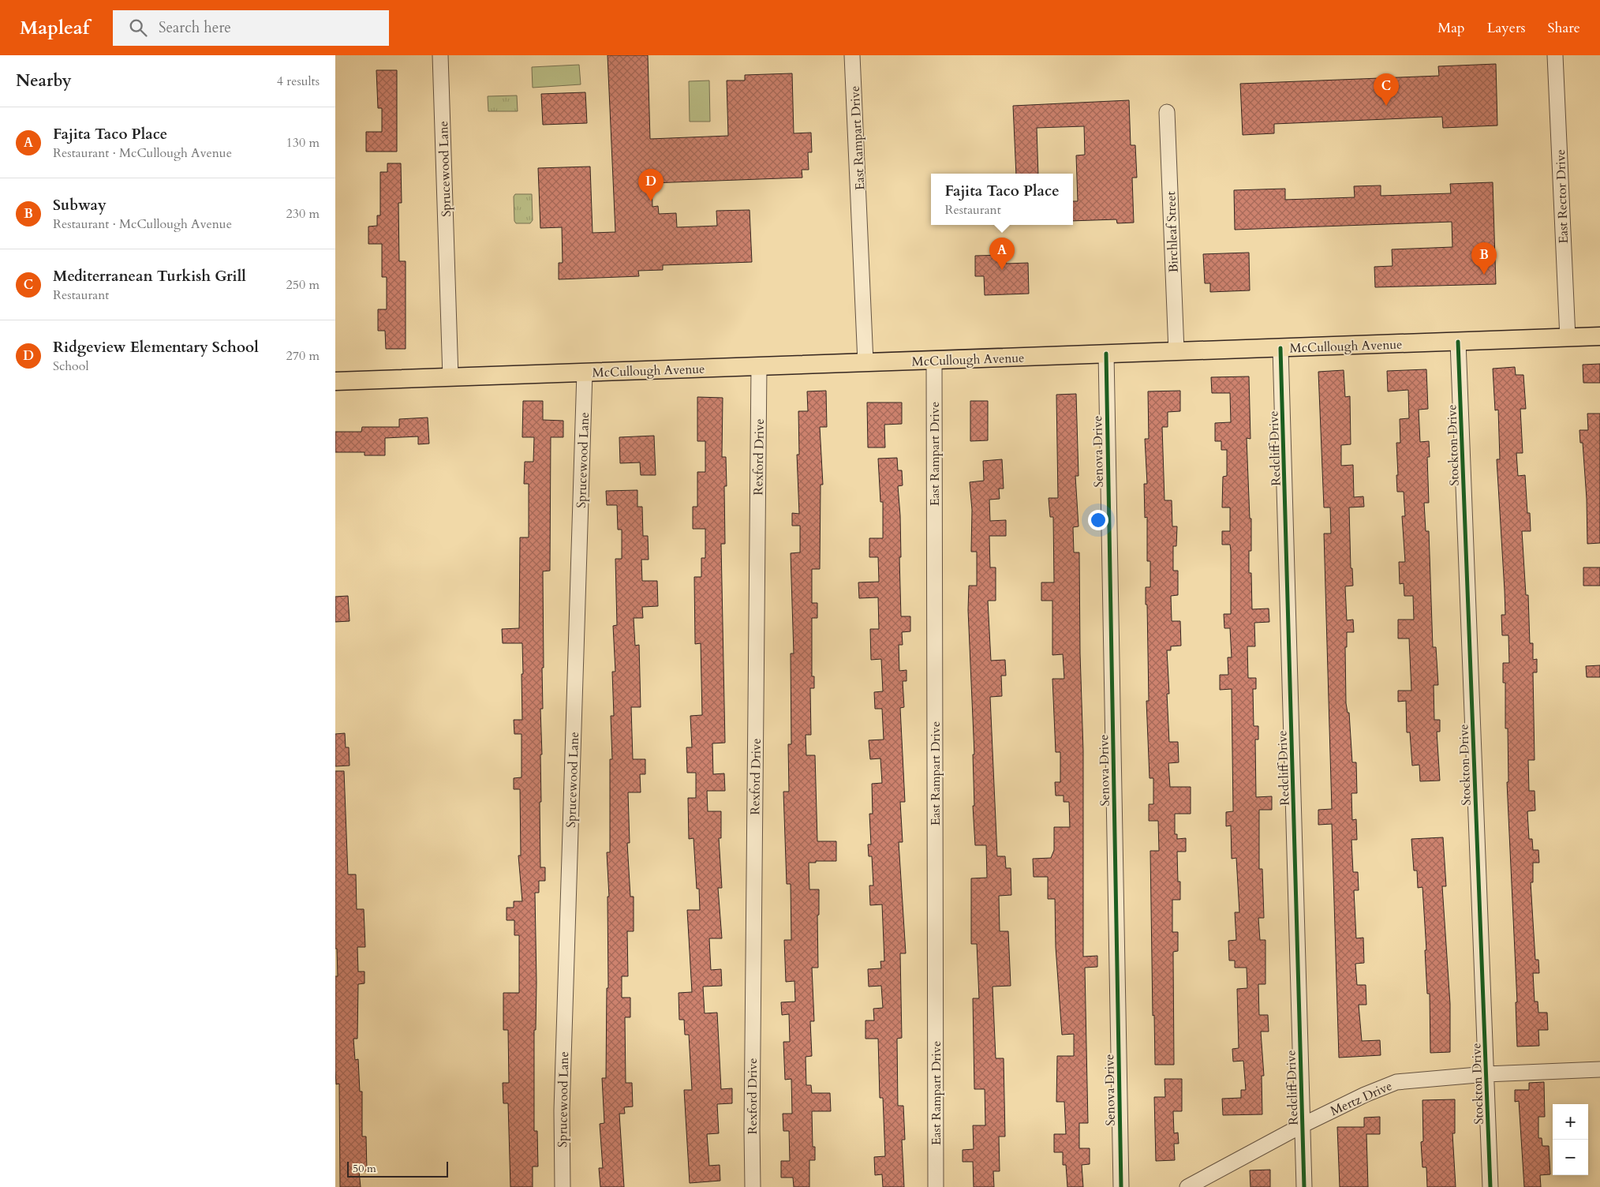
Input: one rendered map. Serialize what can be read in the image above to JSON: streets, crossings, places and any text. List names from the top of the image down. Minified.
{"streets":{"main road":["McCullough Avenue"],"street":["East Rampart Drive","Sprucewood Lane","East Rector Drive","Birchleaf Street","Stockton Drive","Redcliff Drive","Senova Drive","Rexford Drive","Mertz Drive"]},"crossings":[["East Rampart Drive","McCullough Avenue"],["Sprucewood Lane","McCullough Avenue"],["East Rector Drive","McCullough Avenue"],["Birchleaf Street","McCullough Avenue"],["McCullough Avenue","Stockton Drive"],["McCullough Avenue","Redcliff Drive"],["McCullough Avenue","Senova Drive"],["McCullough Avenue","Rexford Drive"],["Stockton Drive","Mertz Drive"],["Redcliff Drive","Mertz Drive"]],"scale_bar":"50 m","page":{"header":"Mapleaf","search":"Search here","nav":["Map","Layers","Share"],"heading":["Nearby","4 results"],"pins":["C","D","A","B"],"list":[{"mark":"A","name":"Fajita Taco Place","note":"Restaurant · McCullough Avenue","value":"130 m"},{"mark":"B","name":"Subway","note":"Restaurant · McCullough Avenue","value":"230 m"},{"mark":"C","name":"Mediterranean Turkish Grill","note":"Restaurant","value":"250 m"},{"mark":"D","name":"Ridgeview Elementary School","note":"School","value":"270 m"}],"popup":["Fajita Taco Place","Restaurant"],"map_buttons":["+","−"],"scale":"50 m"}}
